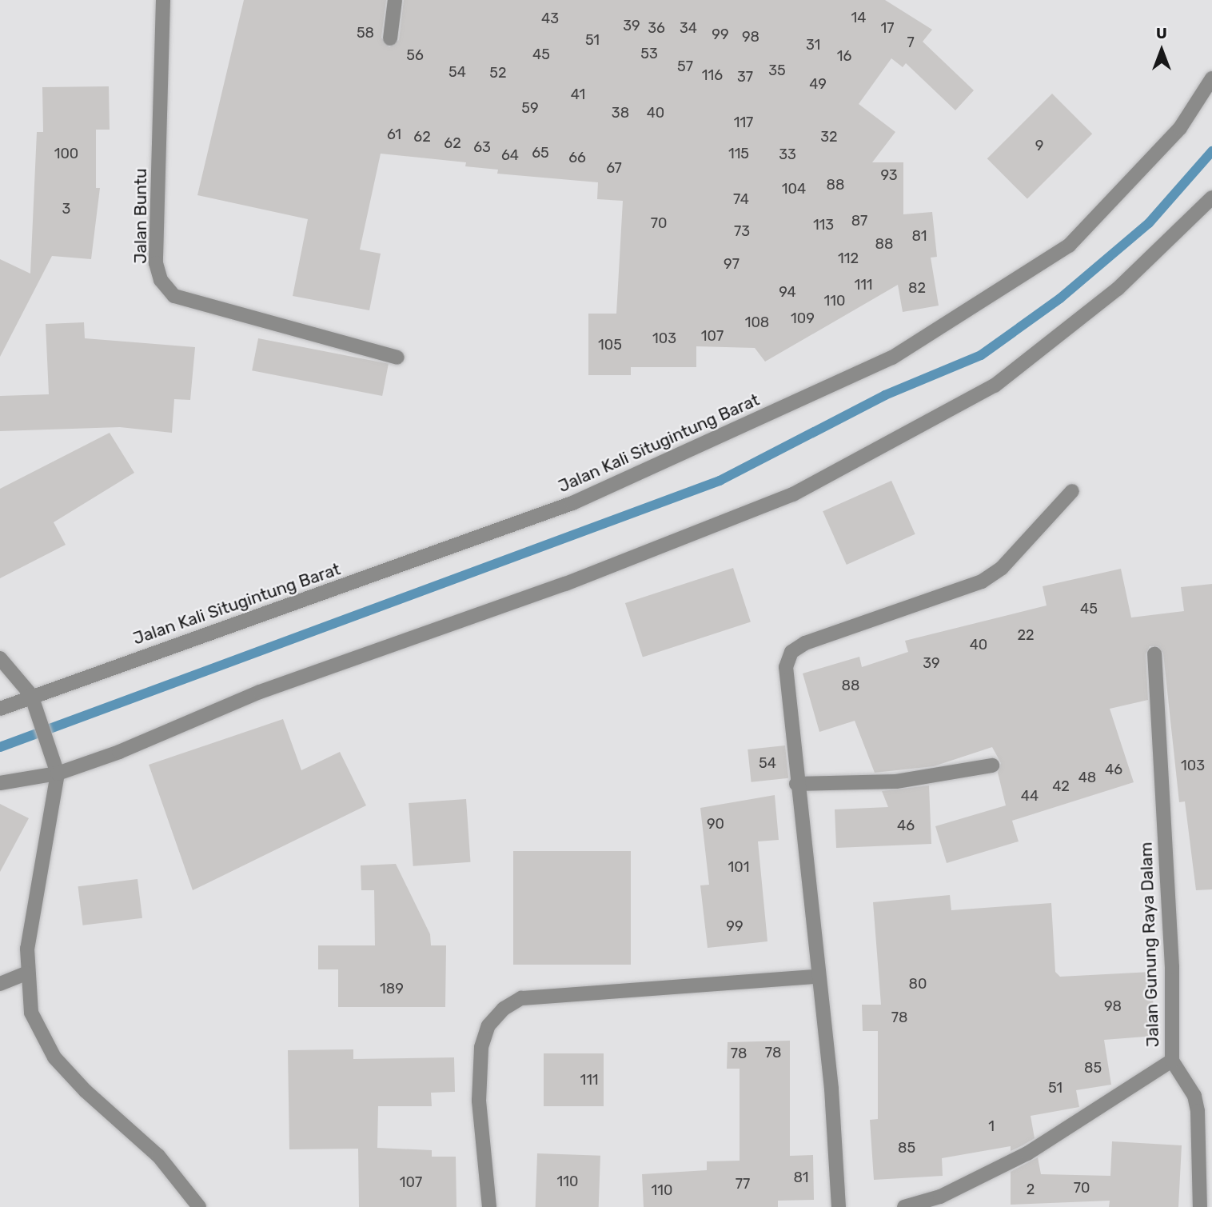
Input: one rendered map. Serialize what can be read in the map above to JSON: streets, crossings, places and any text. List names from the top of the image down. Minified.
{"streets":{"street":["Jalan Buntu","Jalan Kali Situgintung Barat","Jalan Gunung Raya Dalam"]},"house_numbers":["14","43","39","36","34","17","58","99","98","51","7","31","53","45","56","16","57","35","54","52","116","37","49","41","59","38","40","117","61","62","32","62","9","63","65","100","115","33","64","66","67","93","88","104","74","3","87","70","113","73","81","88","112","97","111","82","94","110","109","108","107","103","105","45","22","40","39","88","54","103","46","48","42","44","90","46","101","99","80","189","98","78","78","78","85","111","51","1","85","81","110","107","77","70","2","110"],"north":"top"}
